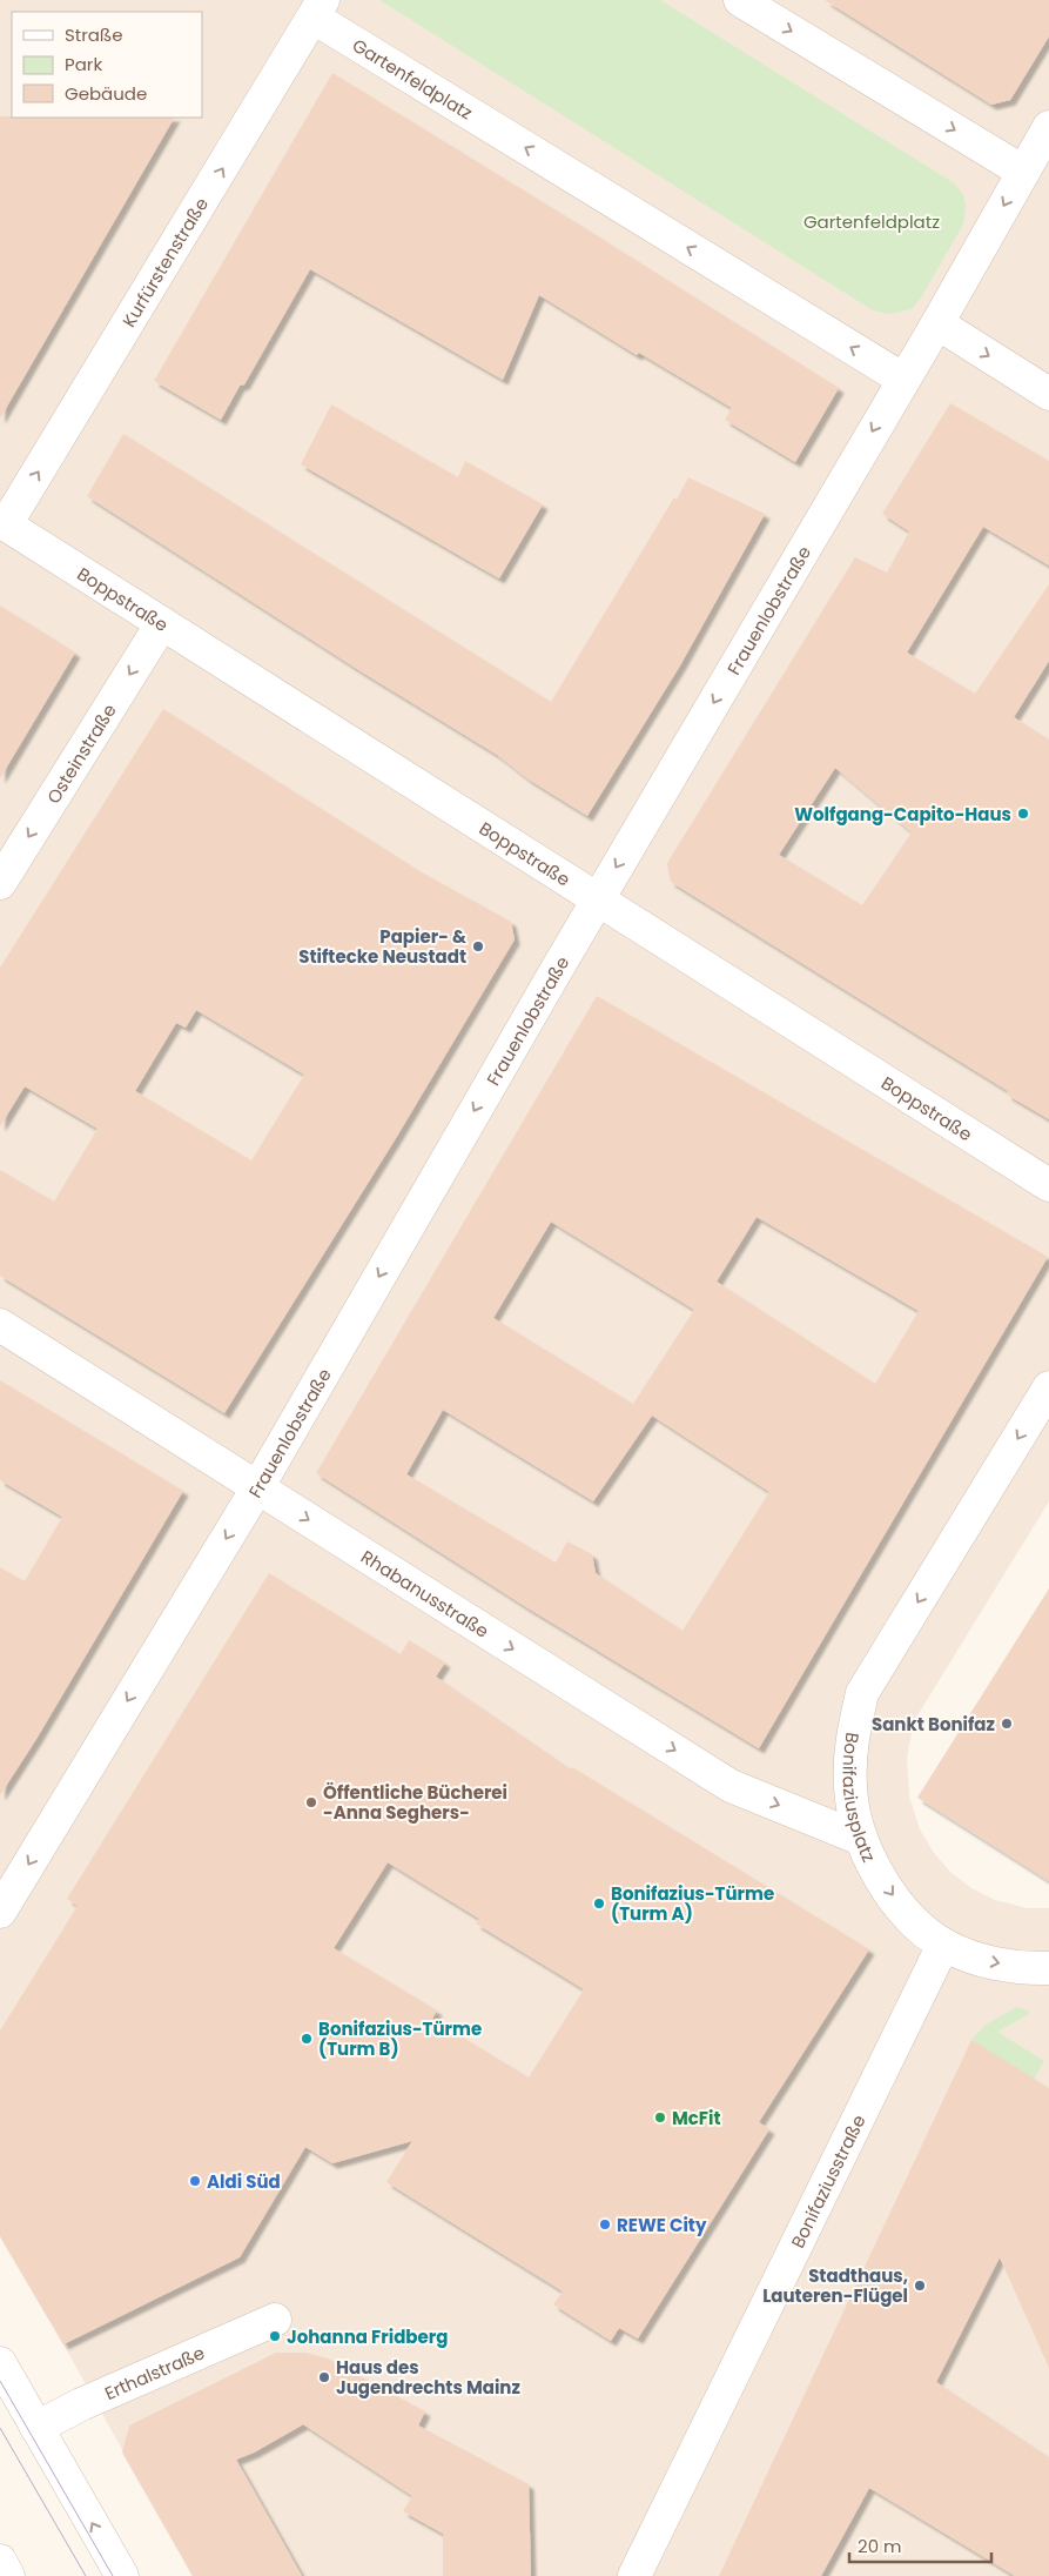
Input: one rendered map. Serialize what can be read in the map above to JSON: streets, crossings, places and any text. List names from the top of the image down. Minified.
{"streets":{"street":["Gartenfeldplatz","Kurfürstenstraße","Boppstraße","Frauenlobstraße","Osteinstraße","Rhabanusstraße","Bonifaziusplatz","Bonifaziusstraße","Erthalstraße"]},"crossings":[["Gartenfeldplatz","Kurfürstenstraße"],["Gartenfeldplatz","Frauenlobstraße"],["Kurfürstenstraße","Boppstraße"],["Boppstraße","Frauenlobstraße"],["Boppstraße","Osteinstraße"],["Frauenlobstraße","Rhabanusstraße"],["Rhabanusstraße","Bonifaziusplatz"],["Bonifaziusplatz","Bonifaziusstraße"]],"one_way":["Kurfürstenstraße","Frauenlobstraße","Osteinstraße","Rhabanusstraße"],"parks":["Gartenfeldplatz"],"places":["Wolfgang-Capito-Haus","Papier- & Stiftecke Neustadt","Sankt Bonifaz","Öffentliche Bücherei -Anna Seghers-","Bonifazius-Türme (Turm A)","Bonifazius-Türme (Turm B)","McFit","Aldi Süd","REWE City","Stadthaus, Lauteren-Flügel","Johanna Fridberg","Haus des Jugendrechts Mainz"],"legend":["Straße","Park","Gebäude"],"scale_bar":"20 m"}
